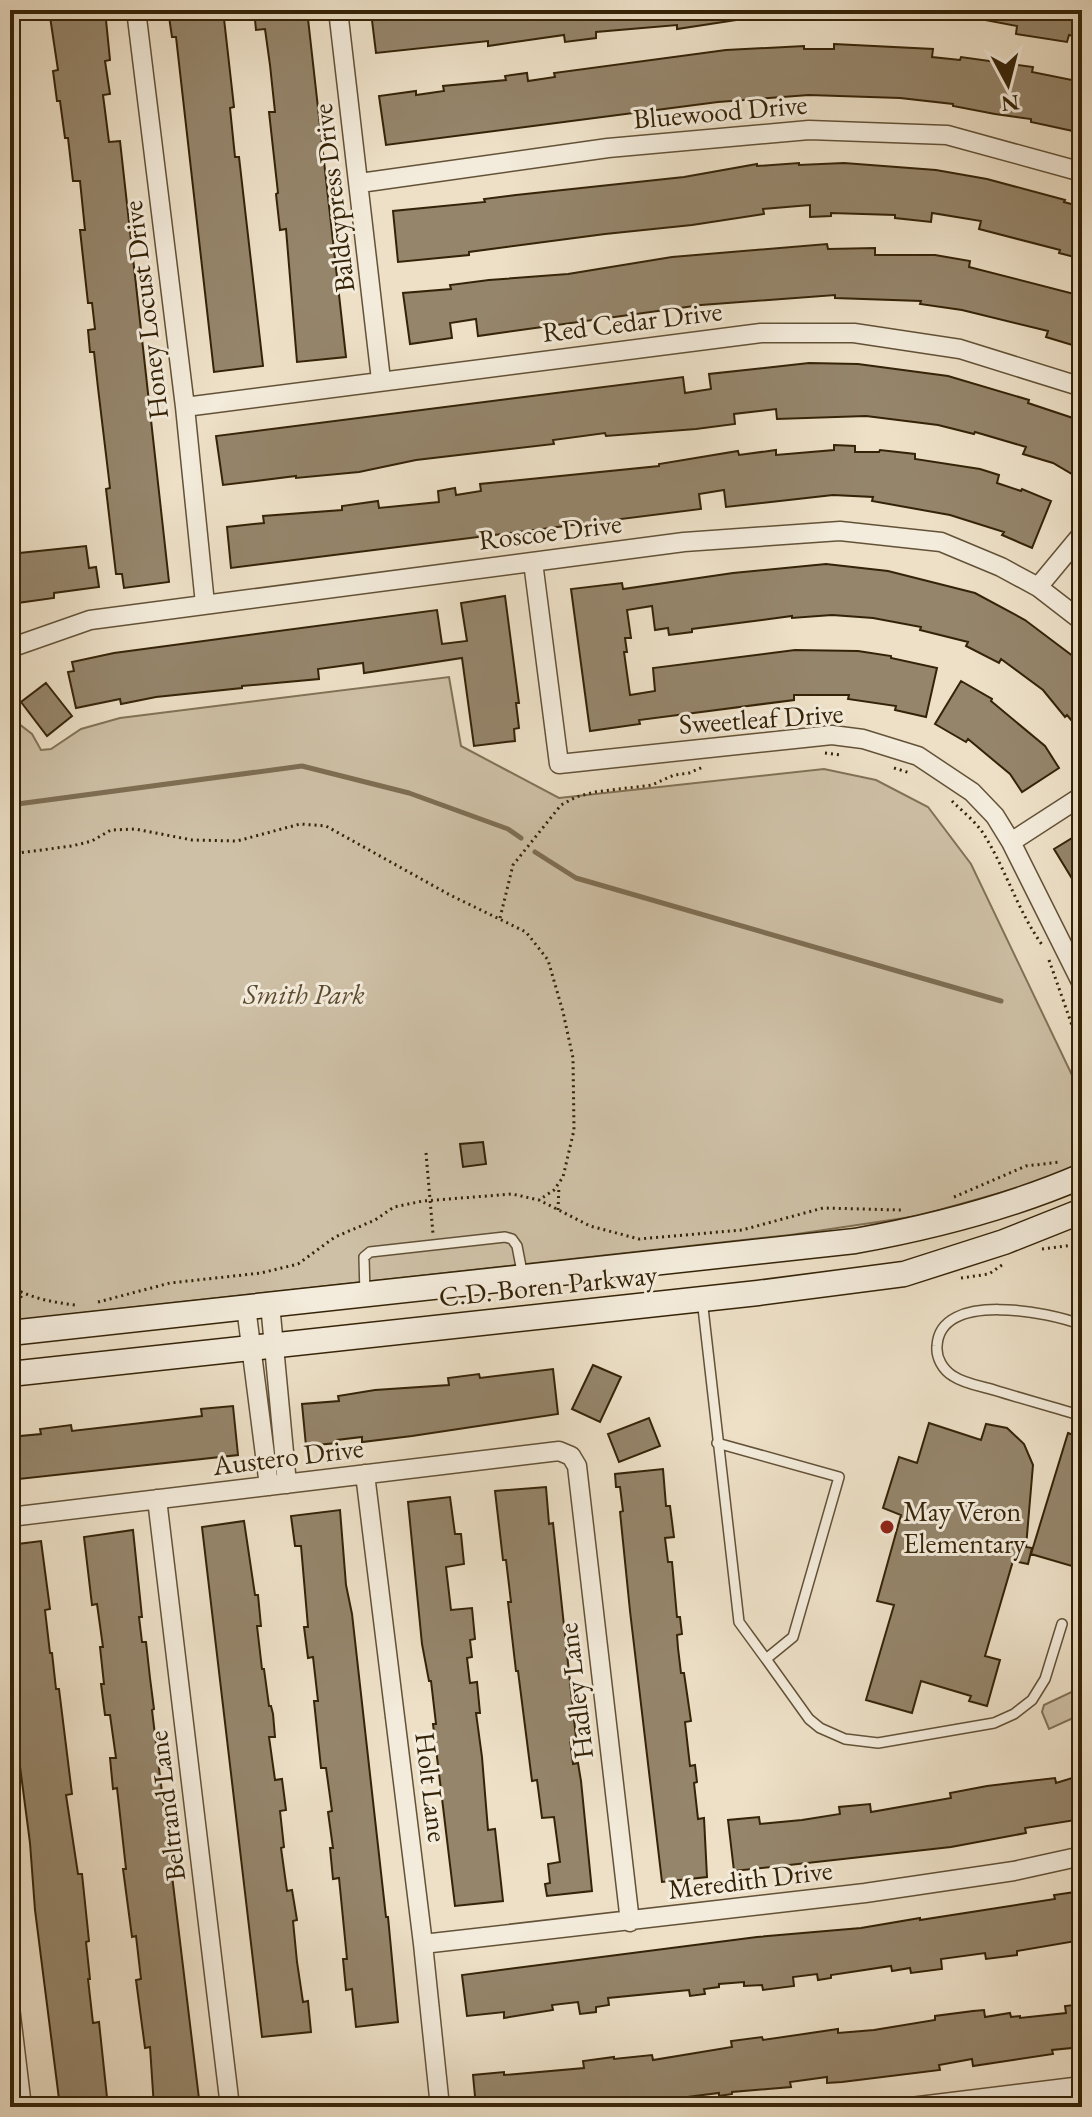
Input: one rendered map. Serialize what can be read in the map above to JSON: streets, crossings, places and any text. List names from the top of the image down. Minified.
{"streets":{"street":["Bluewood Drive","Baldcypress Drive","Honey Locust Drive","Red Cedar Drive","Roscoe Drive","Sweetleaf Drive","C.D. Boren Parkway","Austero Drive","Hadley Lane","Holt Lane","Beltrand Lane","Meredith Drive"]},"crossings":[["Bluewood Drive","Baldcypress Drive"],["Baldcypress Drive","Red Cedar Drive"],["Honey Locust Drive","Red Cedar Drive"],["Honey Locust Drive","Roscoe Drive"],["Roscoe Drive","Sweetleaf Drive"],["Austero Drive","Hadley Lane"],["Austero Drive","Holt Lane"],["Austero Drive","Beltrand Lane"],["Hadley Lane","Meredith Drive"],["Holt Lane","Meredith Drive"]],"parks":["Smith Park"],"places":["May Veron Elementary"],"north":"bottom"}
